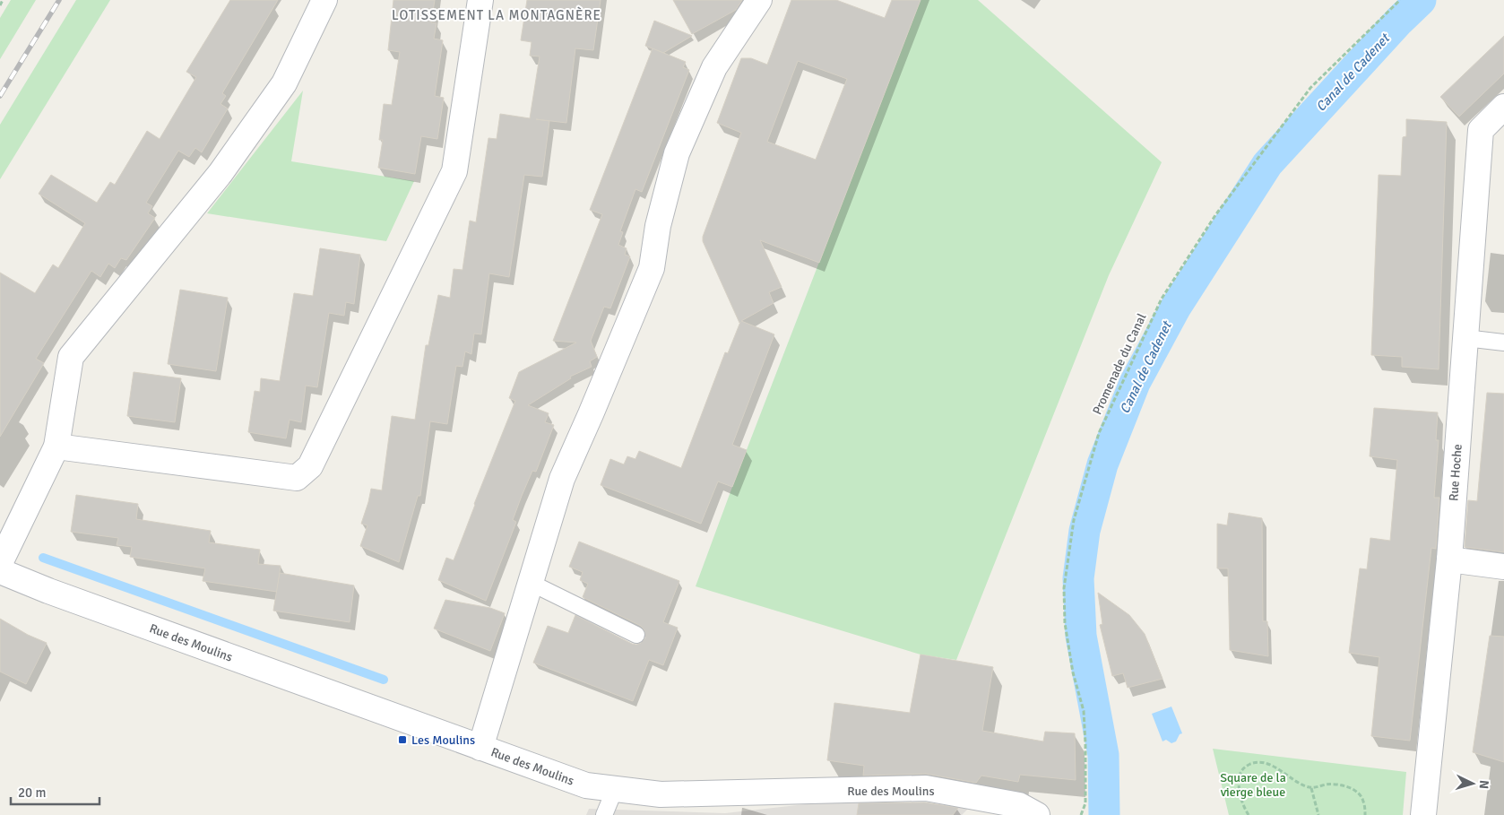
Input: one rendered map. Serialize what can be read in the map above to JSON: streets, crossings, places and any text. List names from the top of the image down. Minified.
{"streets":{"street":["Rue Hoche","Rue des Moulins"],"path":["Promenade du Canal"]},"districts":["LOTISSEMENT LA MONTAGNÈRE"],"water":["Canal de Cadenet"],"parks":["Square de la vierge bleue"],"places":{"transit":["Les Moulins"]},"scale_bar":"20 m","north":"right"}
